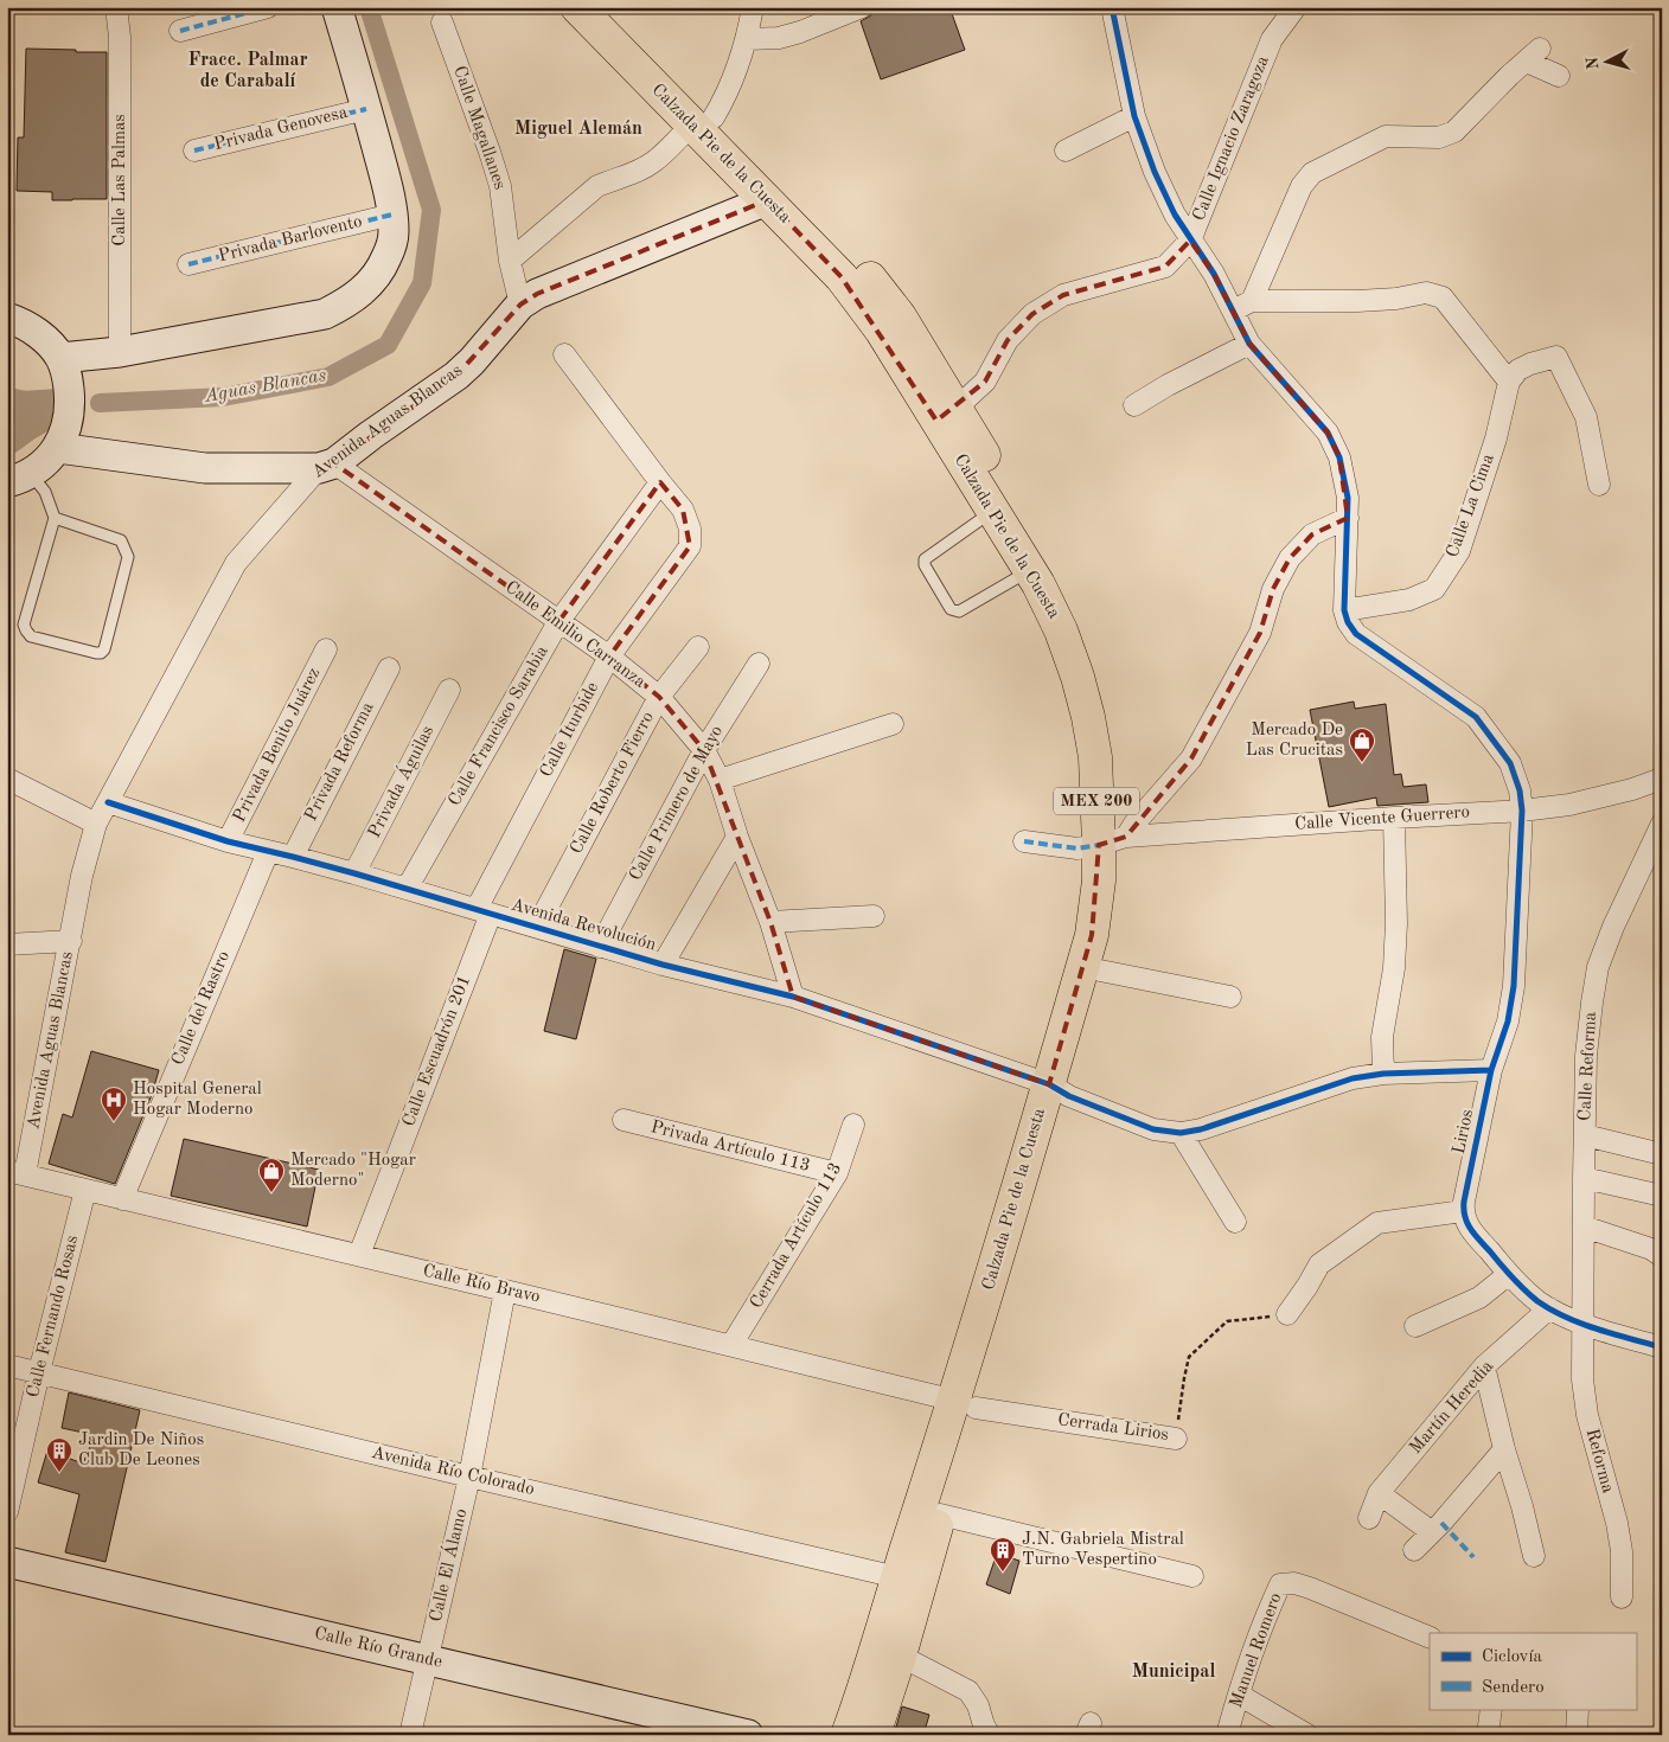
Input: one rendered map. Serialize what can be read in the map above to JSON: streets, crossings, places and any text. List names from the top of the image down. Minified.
{"streets":{"main road":["Calzada Pie de la Cuesta","MEX 200"],"street":["Calle Magallanes","Privada Genovesa","Calle Ignacio Zaragoza","Calle Las Palmas","Privada Barlovento","Avenida Aguas Blancas","Calle La Cima","Calle Emilio Carranza","Calle Francisco Sarabia","Calle Iturbide","Privada Benito Juárez","Privada Reforma","Privada Águilas","Calle Roberto Fierro","Calle Primero de Mayo","Calle Vicente Guerrero","Avenida Revolución","Calle del Rastro","Calle Escuadrón 201","Calle Reforma","Lirios","Privada Artículo 113","Cerrada Artículo 113","Calle Río Bravo","Calle Fernando Rosas","Martín Heredia","Cerrada Lirios","Reforma","Avenida Río Colorado","Calle El Álamo","Calle Río Grande","Manuel Romero"]},"crossings":[["Calle Magallanes","Avenida Aguas Blancas"],["Calle Ignacio Zaragoza","Calzada Pie de la Cuesta"],["Calzada Pie de la Cuesta","Avenida Aguas Blancas"],["Calzada Pie de la Cuesta","Calle Vicente Guerrero"],["Calzada Pie de la Cuesta","Avenida Revolución"],["Calzada Pie de la Cuesta","Calle Río Bravo"],["Calzada Pie de la Cuesta","Cerrada Lirios"],["Calzada Pie de la Cuesta","Avenida Río Colorado"],["Avenida Aguas Blancas","Calle Emilio Carranza"],["Avenida Aguas Blancas","Avenida Revolución"],["Avenida Aguas Blancas","Calle Río Bravo"],["Calle La Cima","Lirios"],["Calle Emilio Carranza","Calle Francisco Sarabia"],["Calle Emilio Carranza","Calle Iturbide"],["Calle Emilio Carranza","Calle Roberto Fierro"],["Calle Emilio Carranza","Calle Primero de Mayo"],["Calle Emilio Carranza","Avenida Revolución"],["Calle Francisco Sarabia","Calle Iturbide"],["Calle Francisco Sarabia","Avenida Revolución"],["Calle Iturbide","Avenida Revolución"],["Calle Iturbide","Calle Escuadrón 201"],["Privada Benito Juárez","Avenida Revolución"],["Privada Reforma","Avenida Revolución"],["Privada Águilas","Avenida Revolución"],["Calle Roberto Fierro","Avenida Revolución"],["Calle Primero de Mayo","Avenida Revolución"],["Calle Vicente Guerrero","Lirios"],["Avenida Revolución","Calle del Rastro"],["Avenida Revolución","Calle Escuadrón 201"],["Calle del Rastro","Calle Río Bravo"],["Calle Escuadrón 201","Calle Río Bravo"],["Calle Reforma","Reforma"],["Privada Artículo 113","Cerrada Artículo 113"],["Cerrada Artículo 113","Calle Río Bravo"],["Calle Río Bravo","Calle Fernando Rosas"],["Calle Río Bravo","Cerrada Lirios"],["Calle Río Bravo","Calle El Álamo"],["Calle Fernando Rosas","Avenida Río Colorado"],["Avenida Río Colorado","Calle El Álamo"],["Calle El Álamo","Calle Río Grande"]],"districts":["Fracc. Palmar de Carabalí","Miguel Alemán","Municipal"],"water":["Aguas Blancas"],"places":{"shop":["Mercado De Las Crucitas","Mercado \"Hogar Moderno\""],"hospital":["Hospital General Hogar Moderno"],"building":["Jardin De Niños Club De Leones","J.N. Gabriela Mistral Turno Vespertino"]},"legend":["Ciclovía","Sendero"],"north":"left"}
